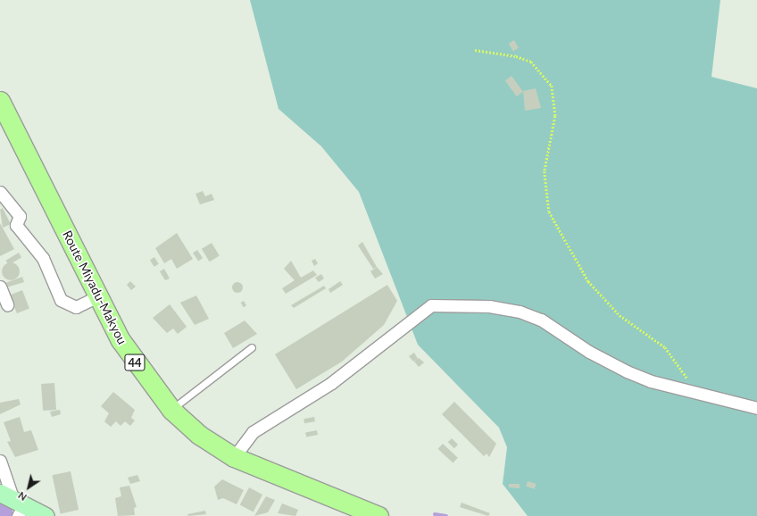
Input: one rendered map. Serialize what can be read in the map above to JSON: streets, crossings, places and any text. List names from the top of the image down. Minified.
{"streets":{"main road":["Route Miyadu-Makyou","44"]},"north":"bottom left"}
